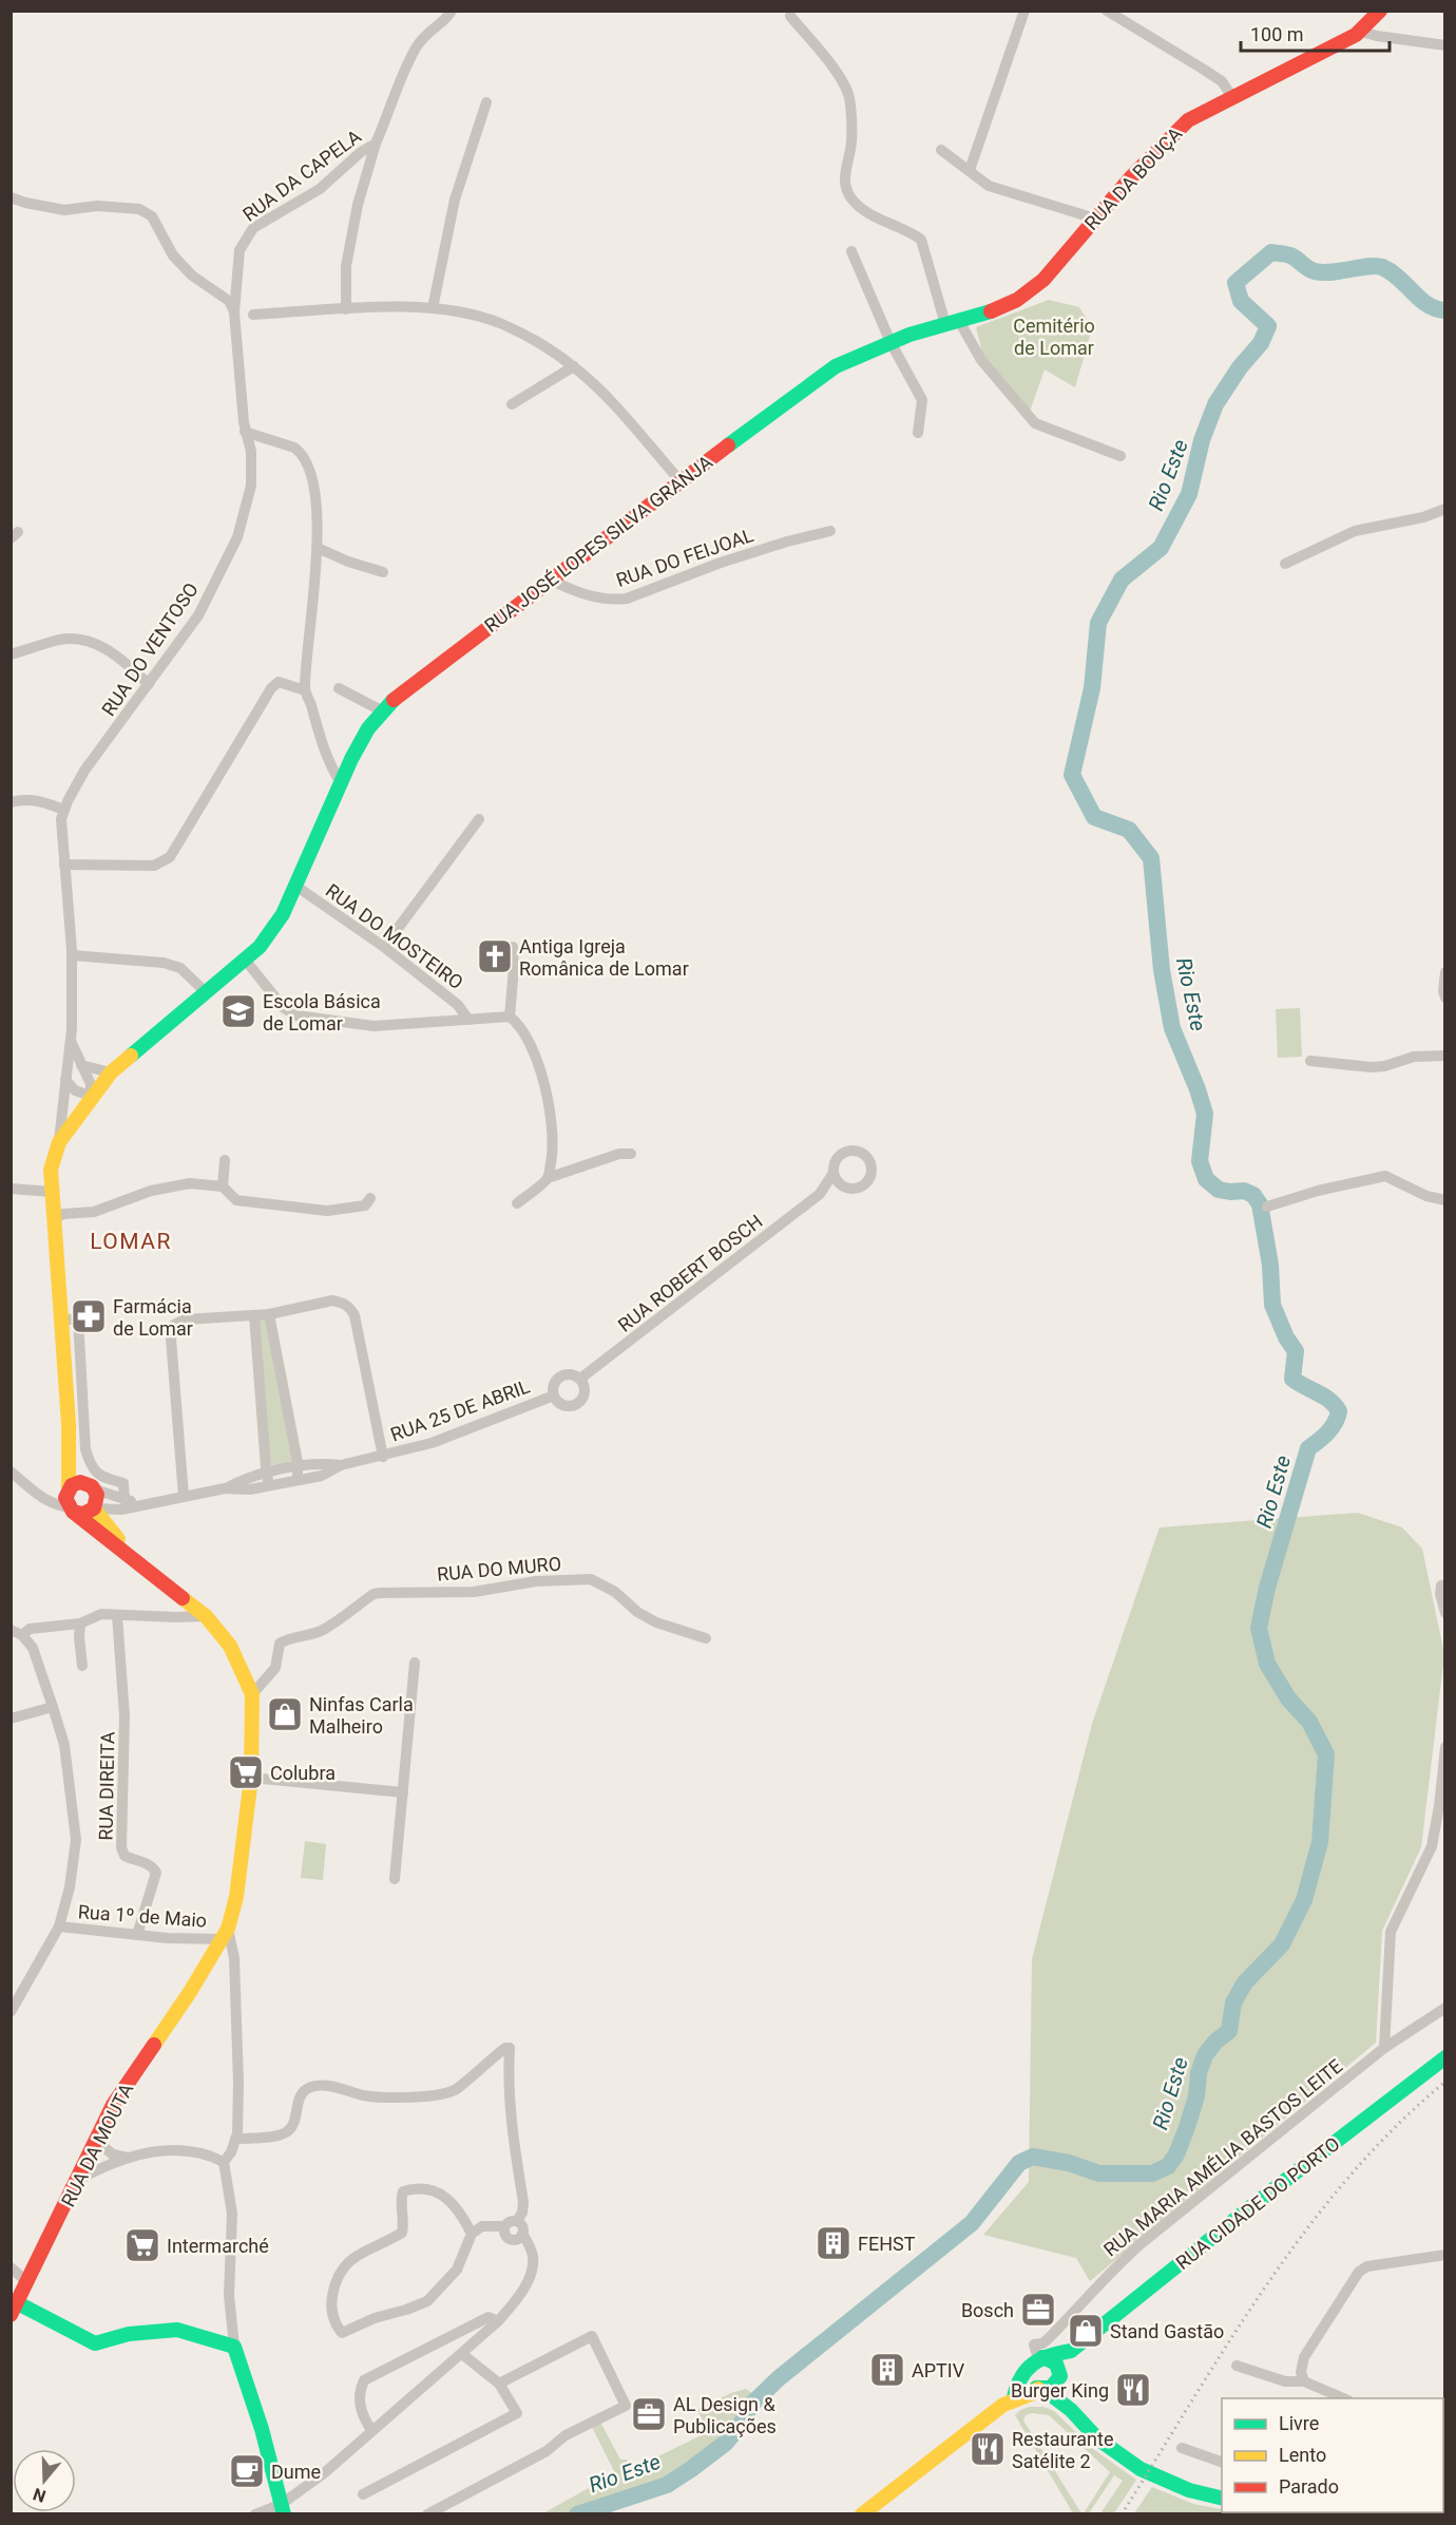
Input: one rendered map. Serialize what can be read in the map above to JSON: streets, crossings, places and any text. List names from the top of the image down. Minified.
{"streets":{"main road":["RUA DA BOUÇA","RUA JOSÉ LOPES SILVA GRANJA","RUA DA MOUTA","RUA CIDADE DO PORTO"],"street":["RUA DA CAPELA","RUA DO FEIJOAL","RUA DO VENTOSO","RUA DO MOSTEIRO","RUA ROBERT BOSCH","RUA 25 DE ABRIL","RUA DO MURO","RUA DIREITA","Rua 1º de Maio","RUA MARIA AMÉLIA BASTOS LEITE"]},"crossings":[["RUA DA CAPELA","RUA DO VENTOSO"],["RUA DA BOUÇA","RUA JOSÉ LOPES SILVA GRANJA"],["RUA JOSÉ LOPES SILVA GRANJA","RUA DO FEIJOAL"],["RUA JOSÉ LOPES SILVA GRANJA","RUA DO MOSTEIRO"],["RUA ROBERT BOSCH","RUA 25 DE ABRIL"],["RUA DO MURO","RUA DA MOUTA"],["RUA DIREITA","Rua 1º de Maio"],["Rua 1º de Maio","RUA DA MOUTA"],["RUA MARIA AMÉLIA BASTOS LEITE","RUA CIDADE DO PORTO"]],"districts":["LOMAR"],"water":["Rio Este"],"parks":["Cemitério de Lomar"],"places":{"church":["Antiga Igreja Românica de Lomar"],"school or university":["Escola Básica de Lomar"],"pharmacy":["Farmácia de Lomar"],"shop":["Ninfas Carla Malheiro","Stand Gastāo"],"supermarket":["Colubra","Intermarché"],"building":["FEHST","APTIV"],"office":["Bosch","AL Design & Publicações"],"restaurant":["Burger King","Restaurante Satélite 2"],"cafe":["Dume"]},"legend":["Livre","Lento","Parado"],"scale_bar":"100 m","north":"bottom"}
